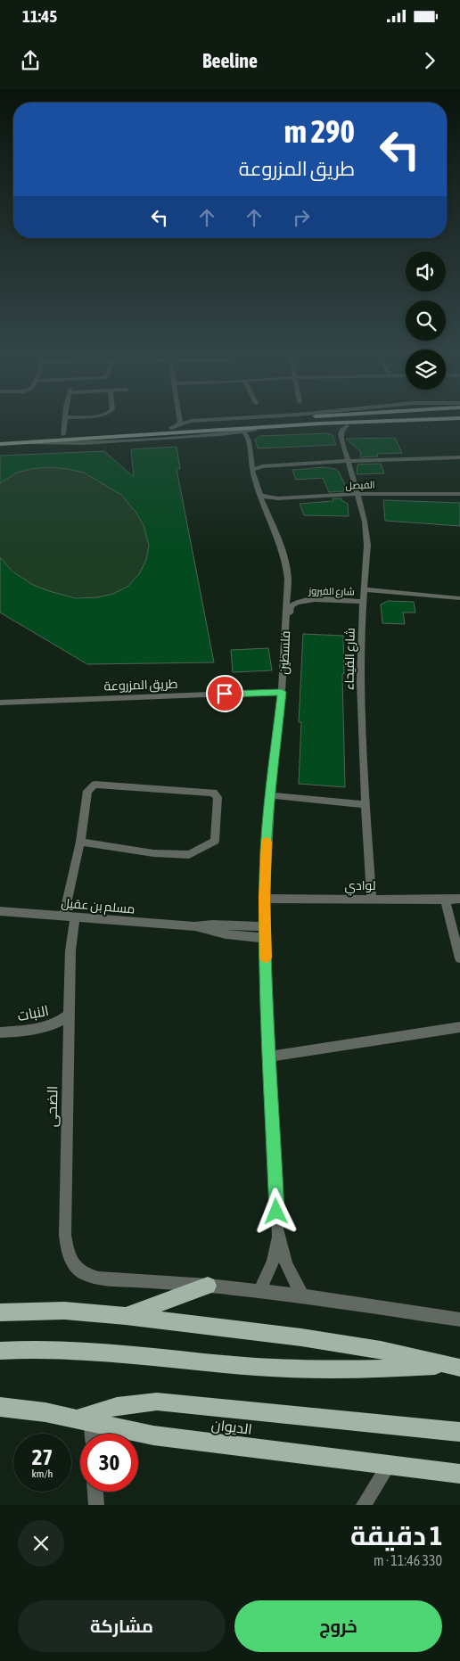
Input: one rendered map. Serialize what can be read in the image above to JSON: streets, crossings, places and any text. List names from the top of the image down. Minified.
{"streets":{"main road":["الديوان"],"street":["الفيصل","شارع الفيروز","فلسطين","شارع الفيحاء","طريق المزروعة","لوادي","مسلم بن عقيل","النبات","الضحى"]},"crossings":[["الفيصل","فلسطين"],["الفيصل","شارع الفيحاء"],["شارع الفيروز","فلسطين"],["شارع الفيروز","شارع الفيحاء"],["فلسطين","طريق المزروعة"],["فلسطين","لوادي"],["فلسطين","مسلم بن عقيل"],["شارع الفيحاء","لوادي"],["مسلم بن عقيل","الضحى"],["النبات","الضحى"]],"page":{"status":"11:45","header":"Beeline","turn":["290 m","طريق المزروعة"],"speed":"27 km/h","limit":"30","heading":["1 دقيقة","330 m · 11:46"],"buttons":["خروج","مشاركة"]}}
